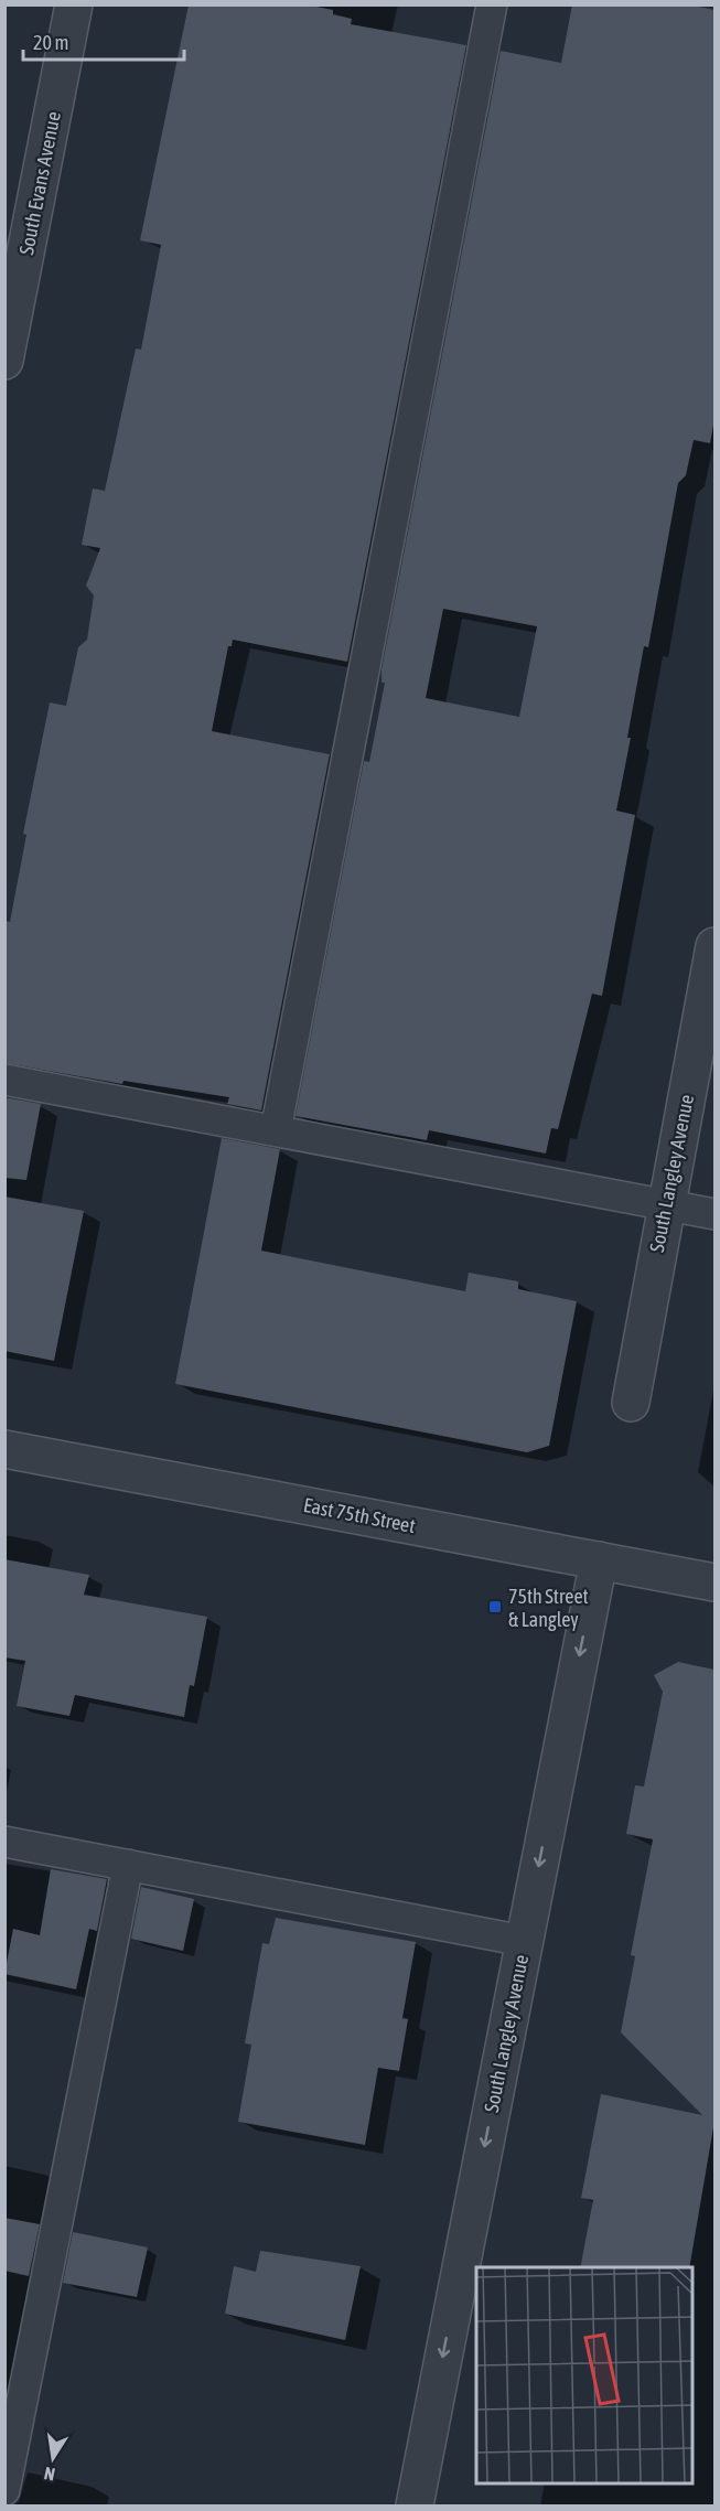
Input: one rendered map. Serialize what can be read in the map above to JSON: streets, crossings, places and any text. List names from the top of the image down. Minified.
{"streets":{"street":["South Evans Avenue","South Langley Avenue","East 75th Street"]},"crossings":[["South Langley Avenue","East 75th Street"]],"one_way":["South Langley Avenue"],"places":{"transit":["75th Street & Langley"]},"scale_bar":"20 m","north":"bottom"}
